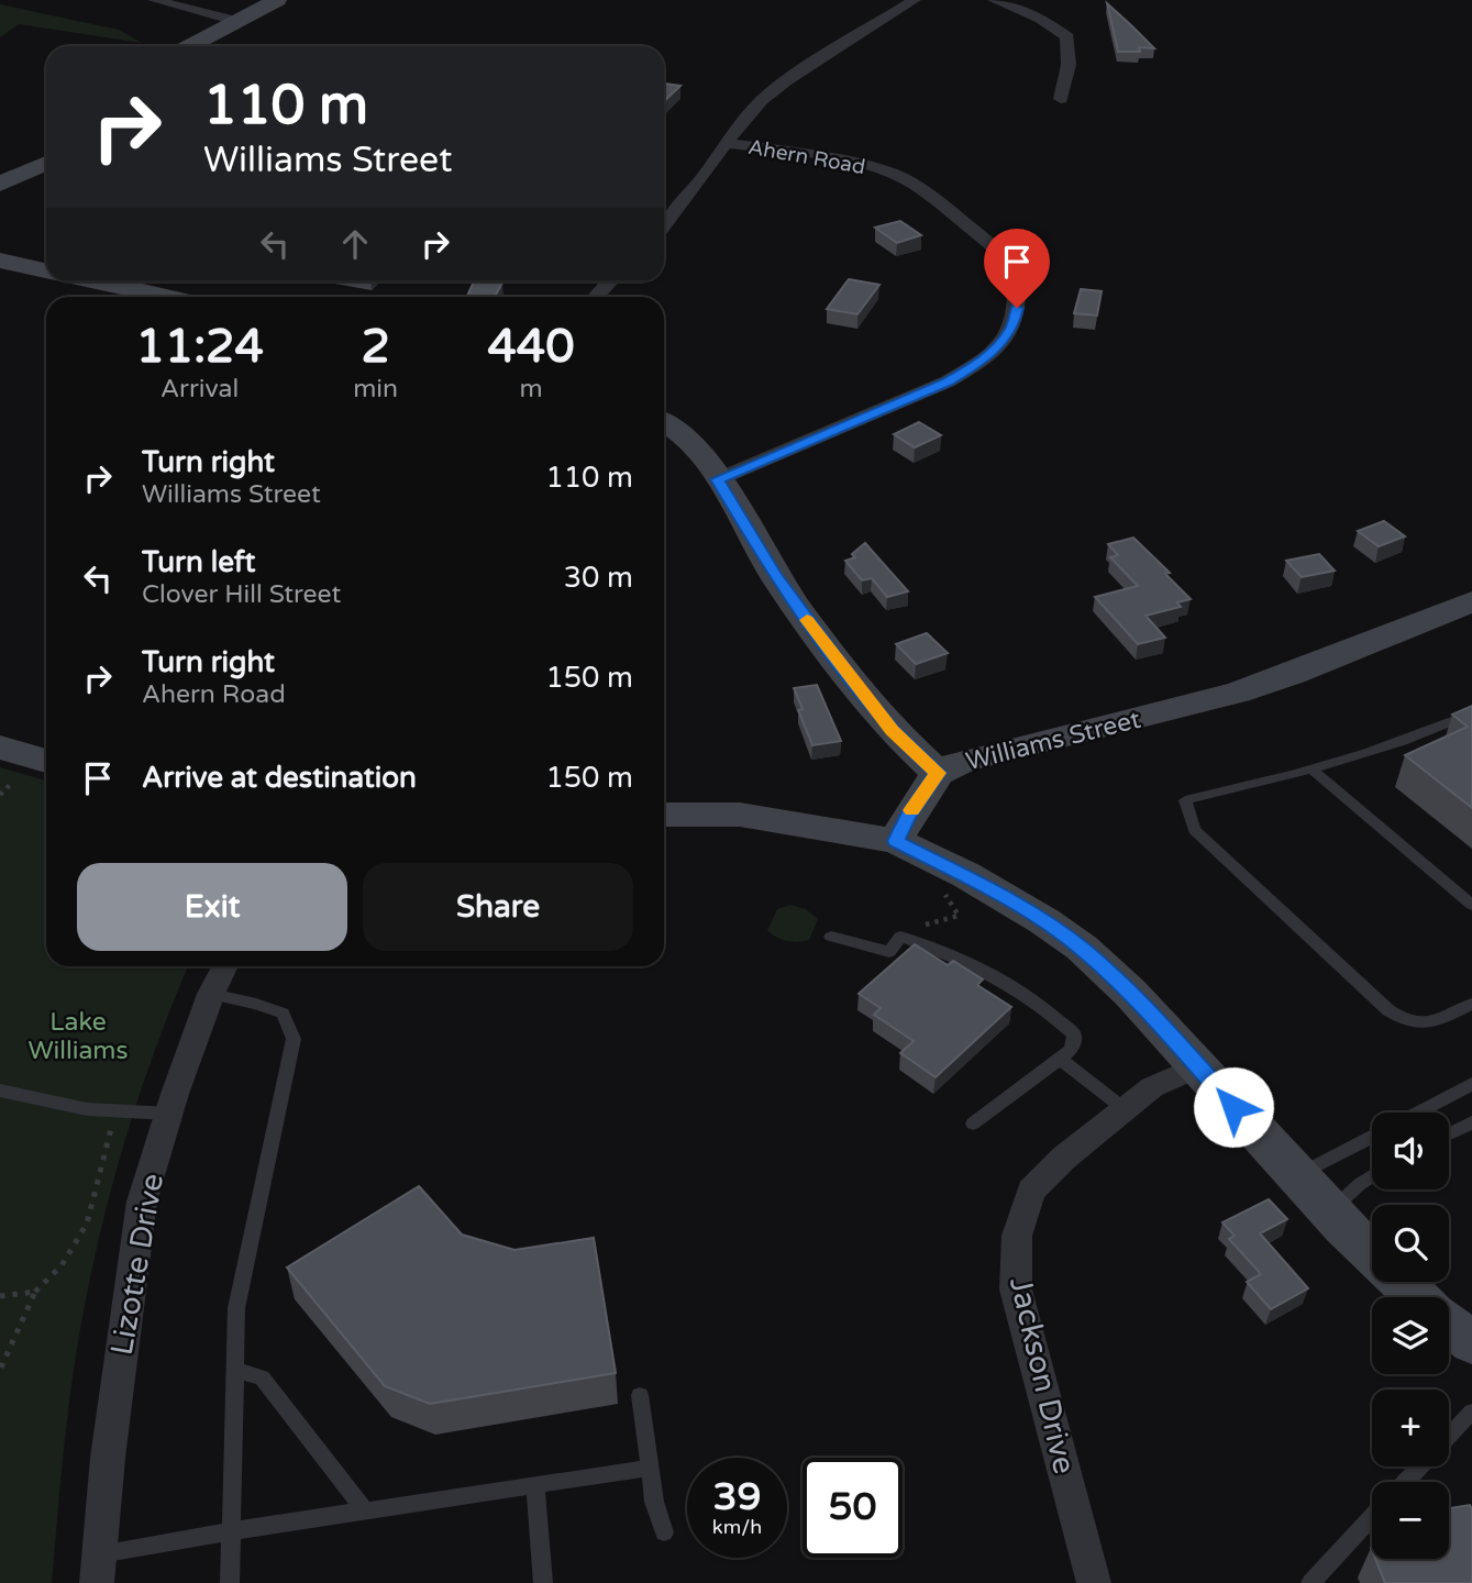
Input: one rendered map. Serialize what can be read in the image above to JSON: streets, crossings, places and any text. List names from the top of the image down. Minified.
{"streets":{"street":["Ahern Road","Williams Street","Lizotte Drive","Jackson Drive"]},"parks":["Lake Williams"],"page":{"turn":["110 m","Williams Street"],"eta":["11:24","Arrival","2","min","440","m"],"list":[{"name":"Turn right","note":"Williams Street","value":"110 m"},{"name":"Turn left","note":"Clover Hill Street","value":"30 m"},{"name":"Turn right","note":"Ahern Road","value":"150 m"},{"name":"Arrive at destination","value":"150 m"}],"buttons":["Exit","Share"],"map_buttons":["+","−"],"speed":"39 km/h","limit":"50"}}
